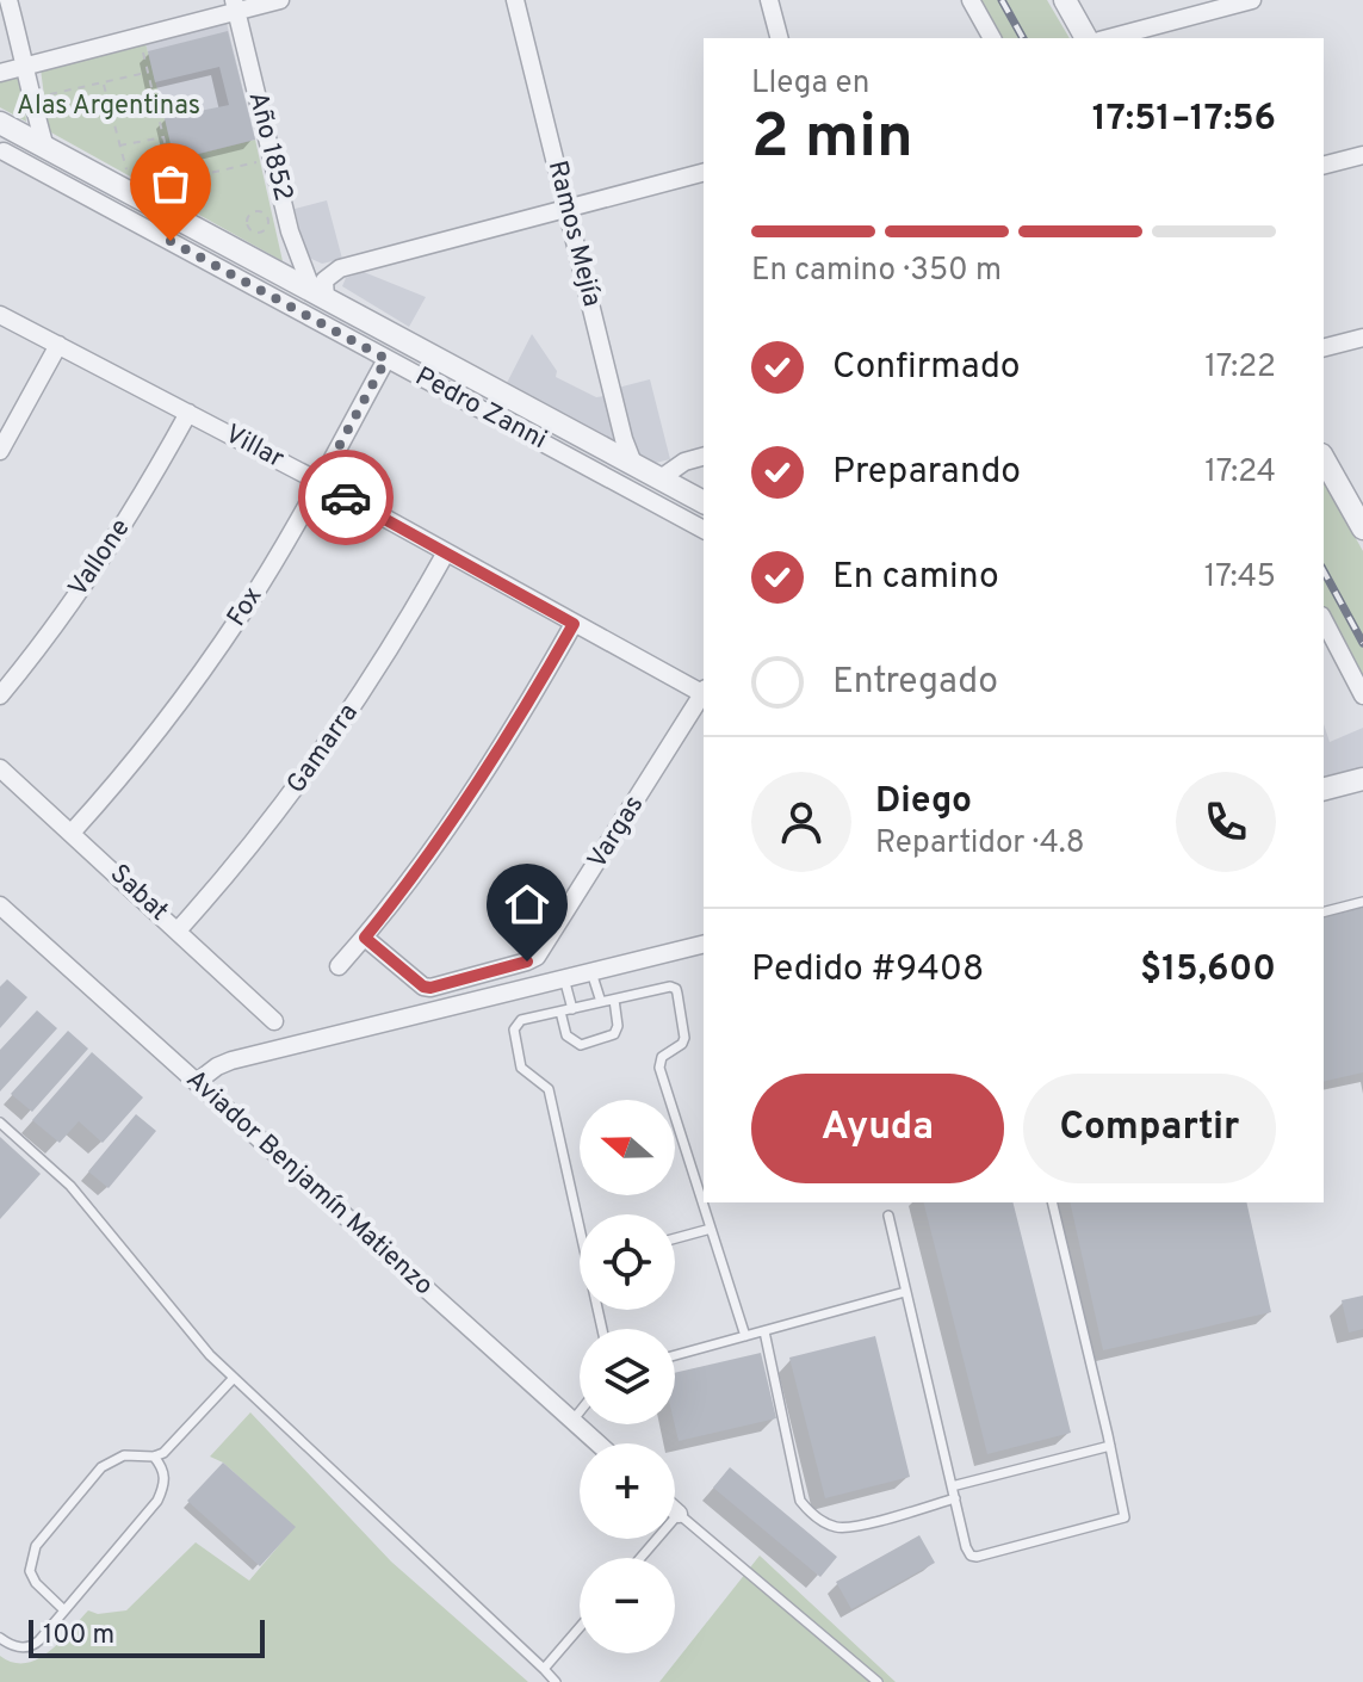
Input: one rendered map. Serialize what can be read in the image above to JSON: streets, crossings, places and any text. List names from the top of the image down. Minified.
{"streets":{"street":["Año 1852","Ramos Mejía","Pedro Zanni","Villar","Vallone","Fox","Gamarra","Vargas","Sabat","Aviador Benjamín Matienzo"]},"crossings":[["Pedro Zanni","Fox"],["Villar","Vallone"],["Villar","Fox"],["Villar","Gamarra"],["Fox","Sabat"],["Gamarra","Sabat"]],"parks":["Alas Argentinas"],"scale_bar":"100 m","north":"left","page":{"heading":["2 min","Llega en","17:51–17:56"],"panel":["Diego","Repartidor · 4.8","Pedido #9408","$15,600"],"bar":"En camino · 350 m","list":[["Confirmado","17:22"],["Preparando","17:24"],["En camino","17:45"],"Entregado"],"buttons":["Ayuda","Compartir"],"map_buttons":["+","−"],"scale":"100 m"}}
